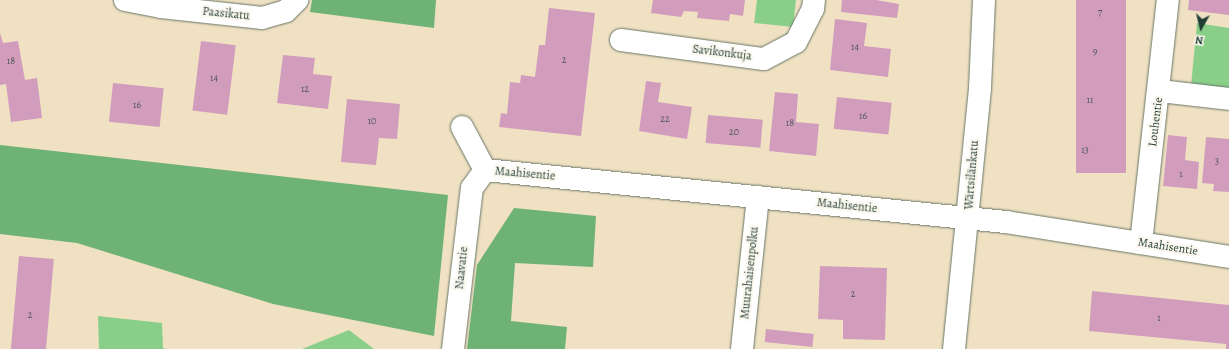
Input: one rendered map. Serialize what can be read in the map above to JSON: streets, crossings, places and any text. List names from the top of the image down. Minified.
{"streets":{"street":["Paasikatu","Savikonkuja","Louhentie","Maahisentie","Wärtsilänkatu","Naavatie","Muurahaisenpolku"]},"crossings":[["Louhentie","Maahisentie"],["Maahisentie","Wärtsilänkatu"],["Maahisentie","Naavatie"],["Maahisentie","Muurahaisenpolku"]],"house_numbers":["7","14","9","2","18","14","12","11","16","16","22","10","18","20","13","3","1","2","2","1"],"north":"bottom"}
